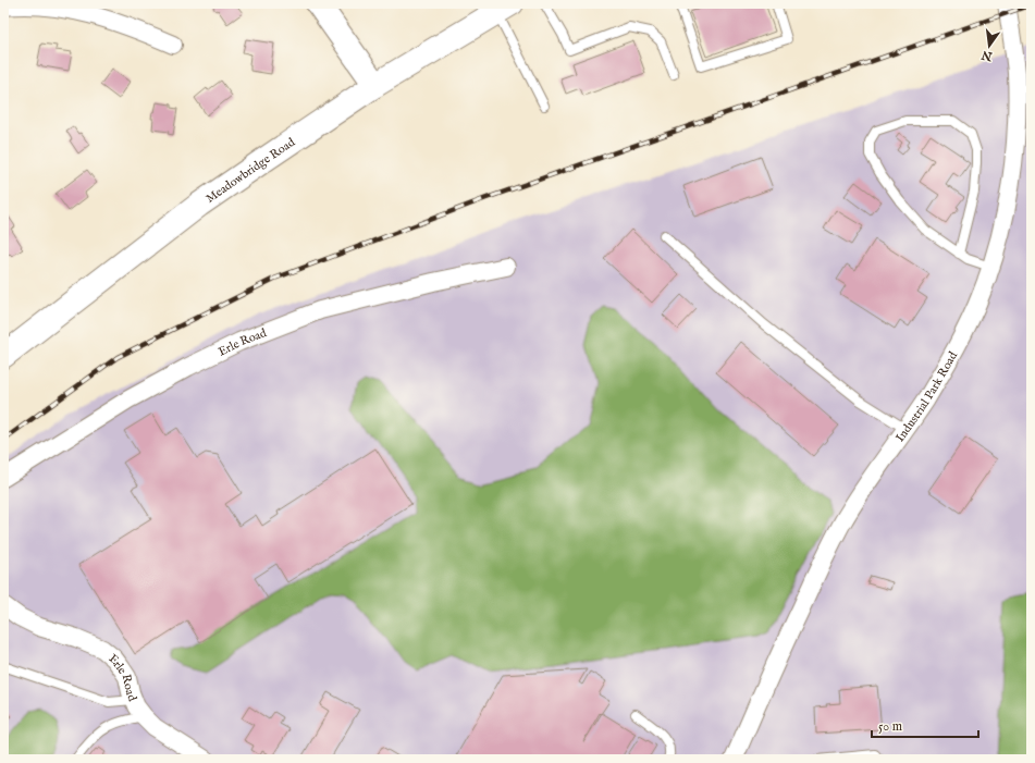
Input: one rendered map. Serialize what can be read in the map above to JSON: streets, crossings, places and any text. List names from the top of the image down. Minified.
{"streets":{"main road":["Meadowbridge Road"],"street":["Erle Road","Industrial Park Road"]},"scale_bar":"50 m","north":"bottom"}
